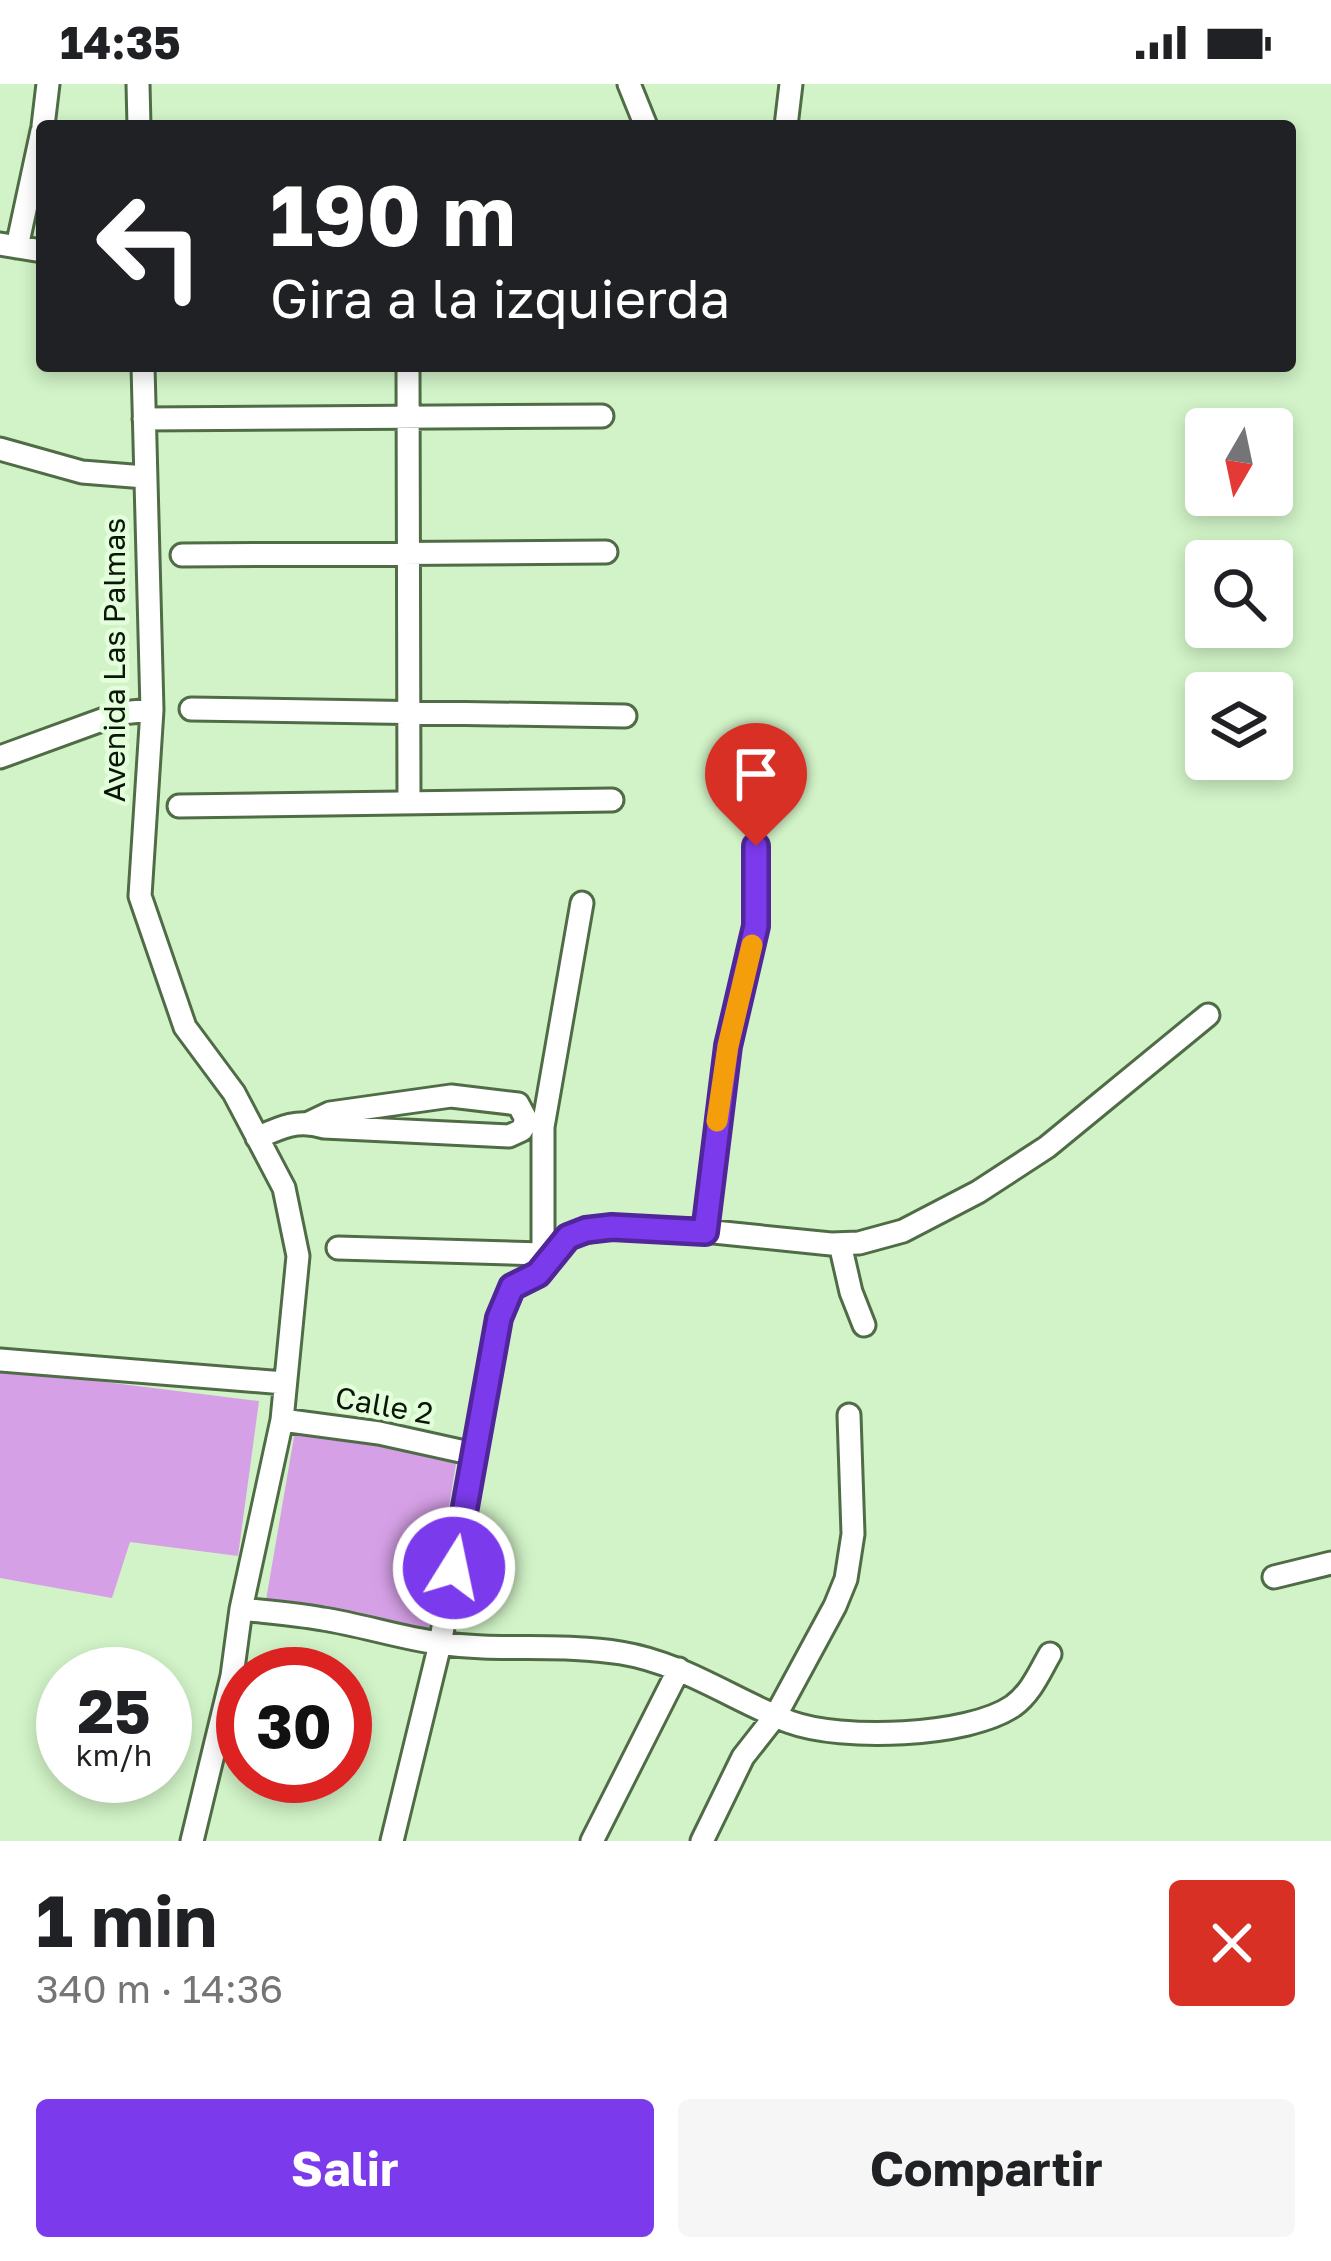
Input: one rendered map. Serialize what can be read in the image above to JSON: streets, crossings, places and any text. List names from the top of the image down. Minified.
{"streets":{"street":["Avenida Las Palmas","Calle 2"]},"crossings":[["Avenida Las Palmas","Calle 2"]],"north":"bottom","page":{"status":"14:35","turn":["190 m","Gira a la izquierda"],"speed":"25 km/h","limit":"30","heading":["1 min","340 m · 14:36"],"buttons":["Salir","Compartir"]}}
